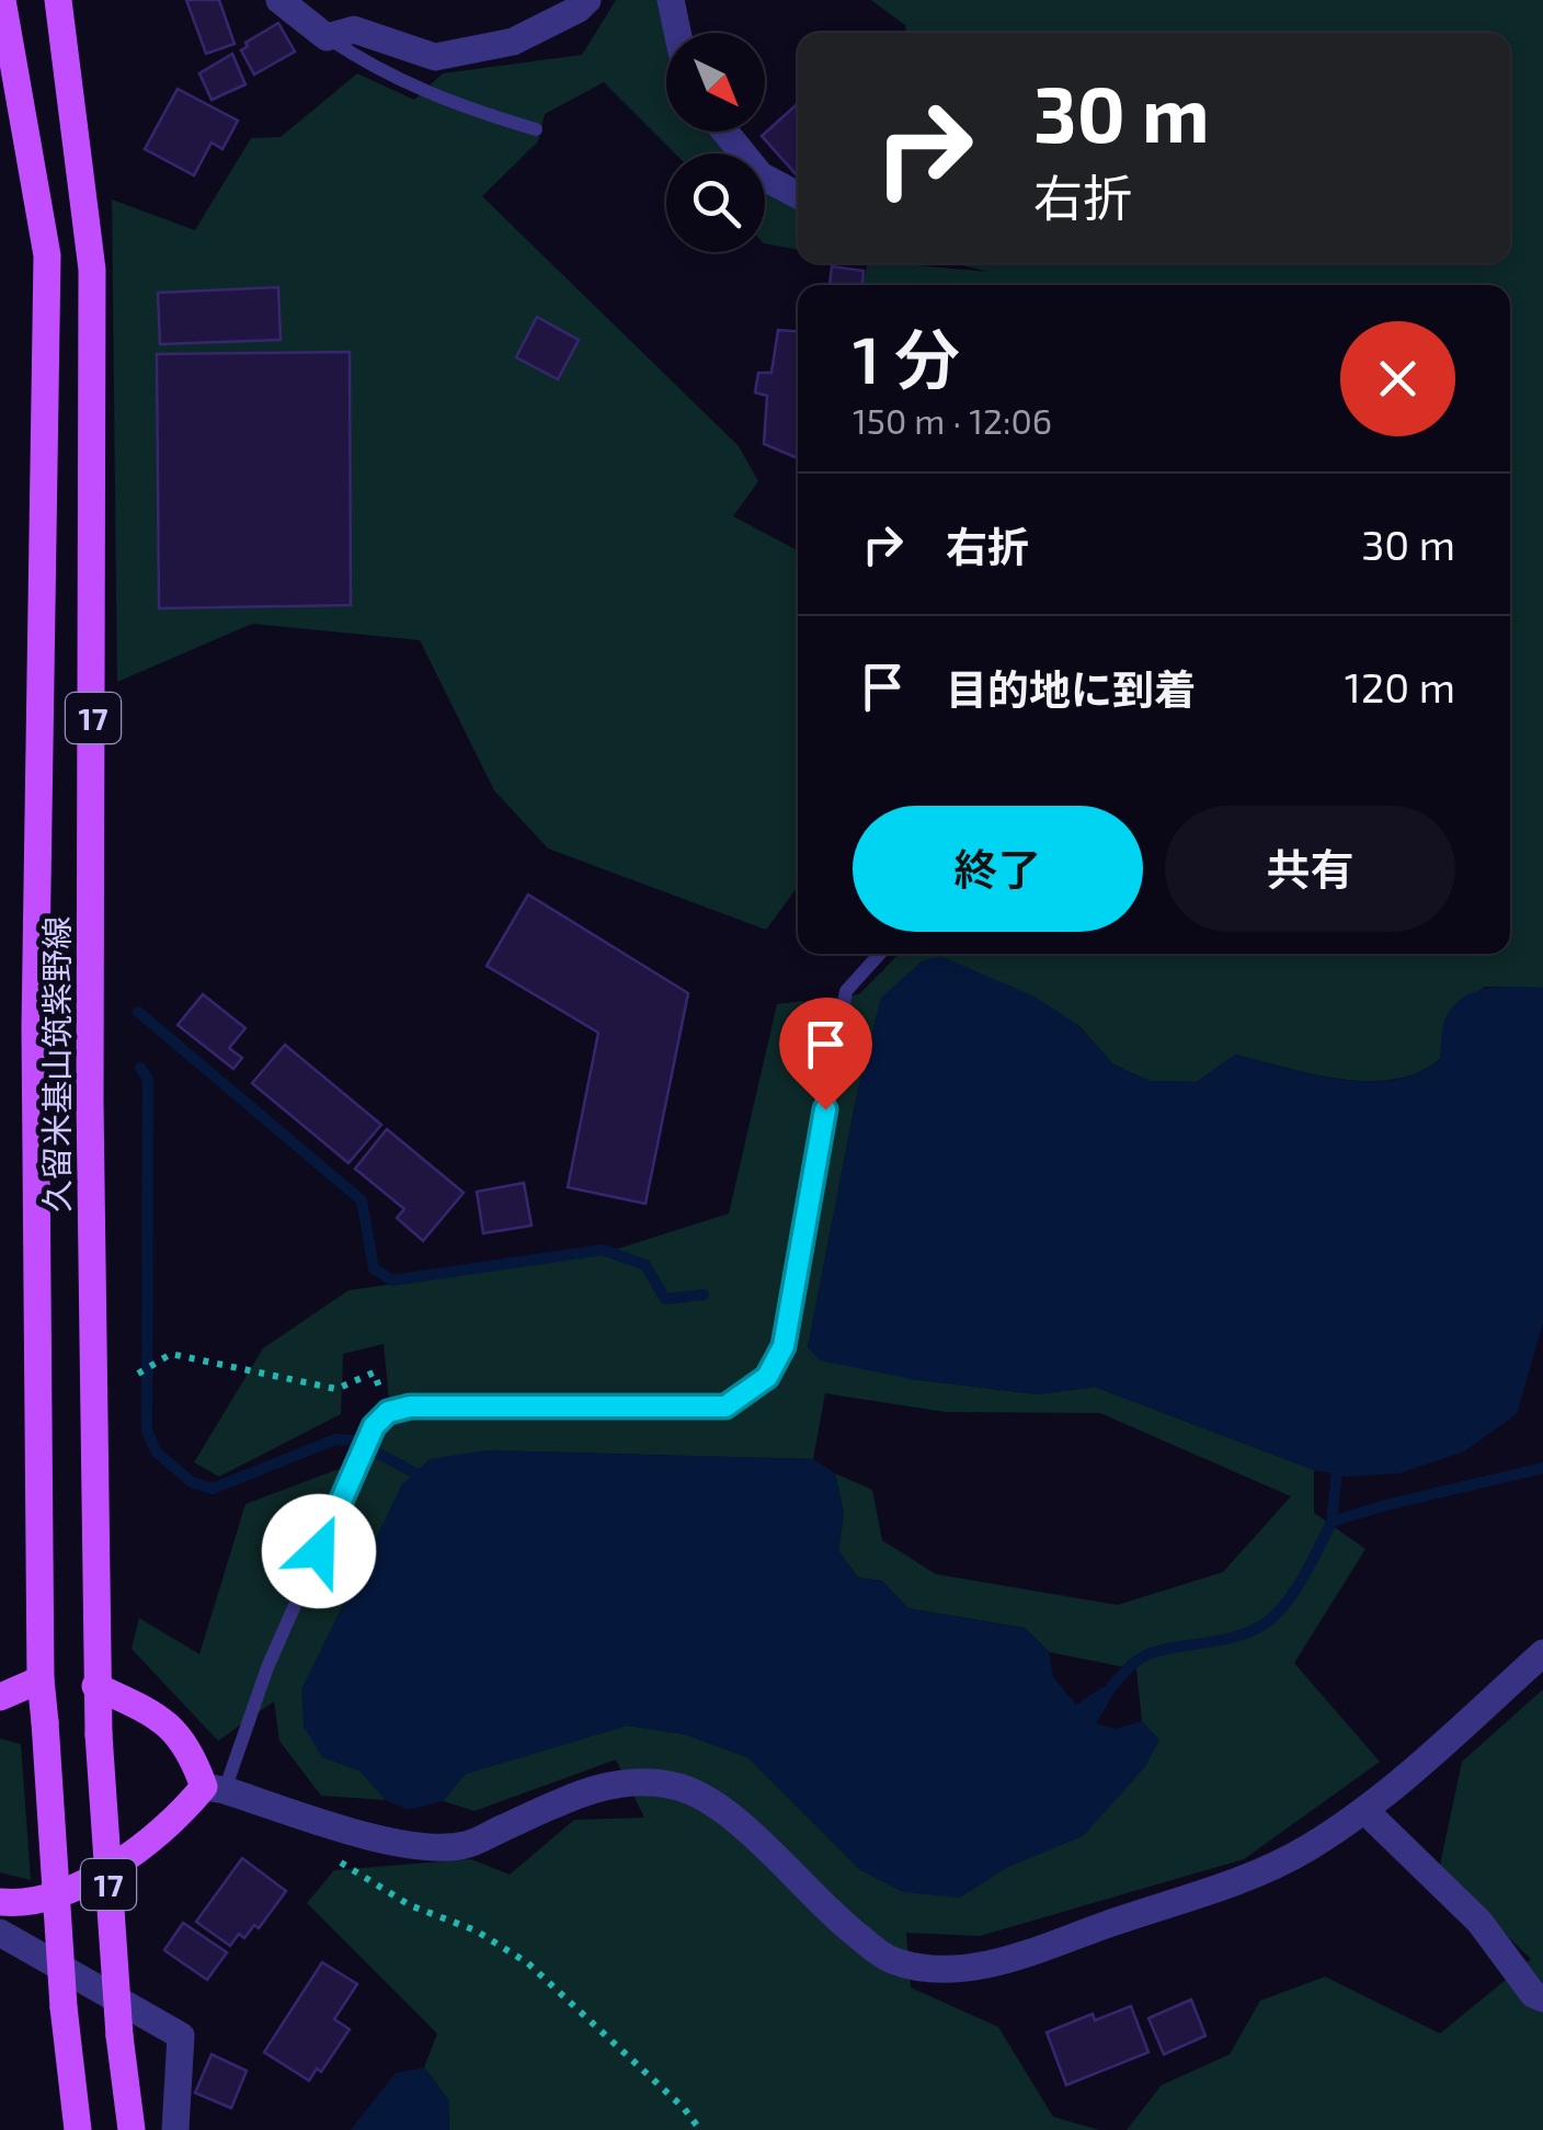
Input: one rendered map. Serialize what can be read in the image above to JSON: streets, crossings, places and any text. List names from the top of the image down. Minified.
{"streets":{"main road":["17","久留米基山筑紫野線"]},"north":"bottom right","page":{"turn":["30 m","右折"],"heading":["1 分","150 m · 12:06"],"list":[{"name":"右折","value":"30 m"},{"name":"目的地に到着","value":"120 m"}],"buttons":["終了","共有"]}}
